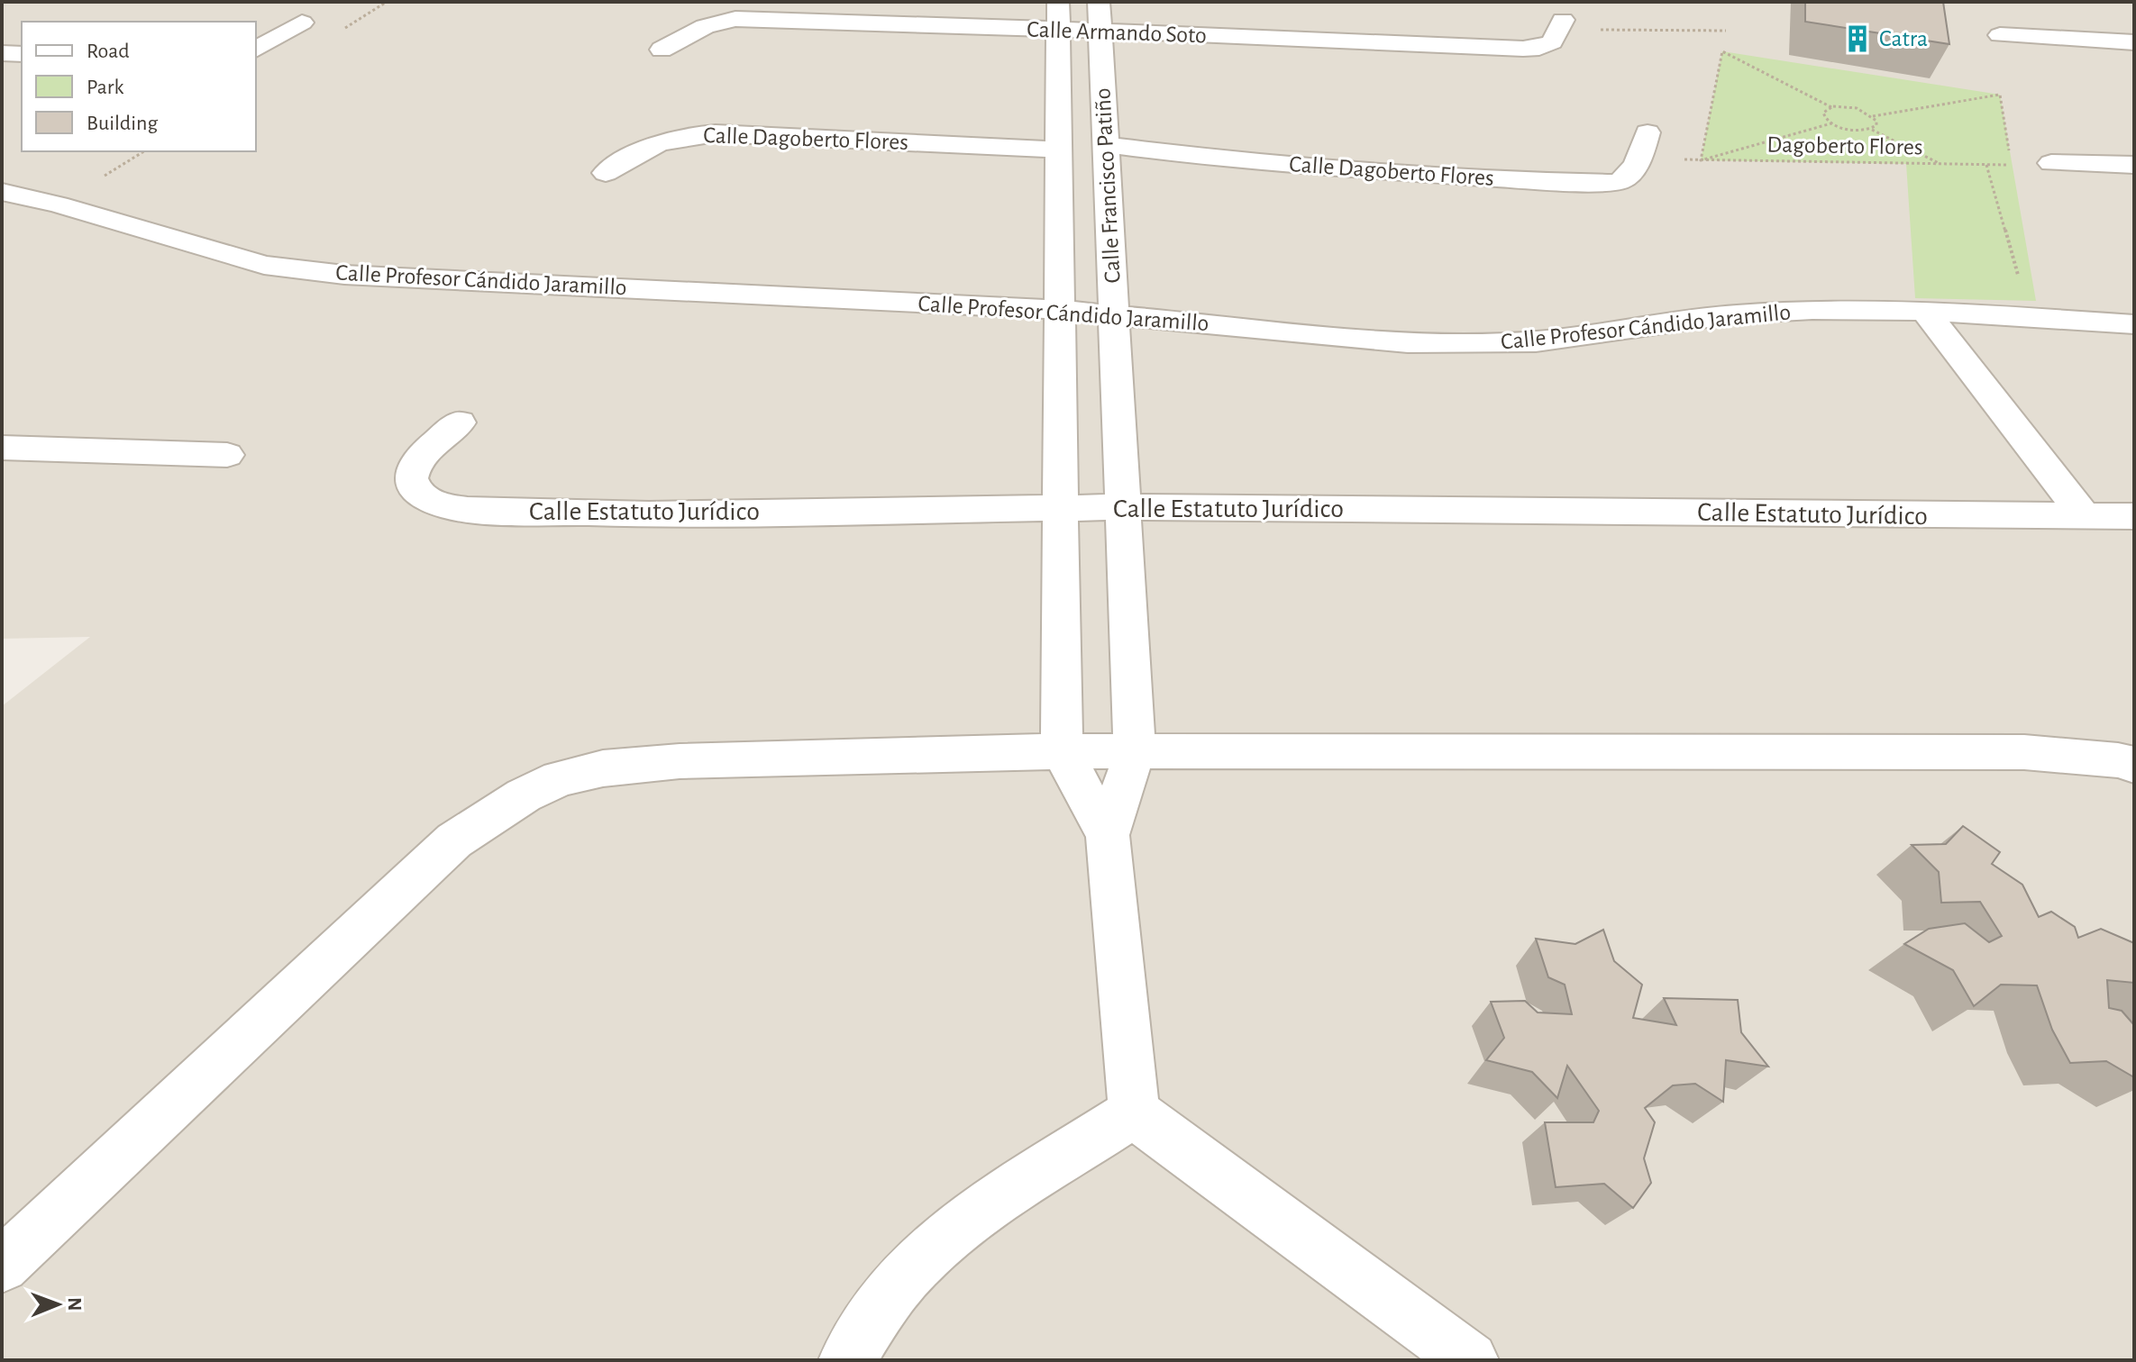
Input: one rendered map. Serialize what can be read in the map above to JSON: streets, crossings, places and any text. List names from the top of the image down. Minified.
{"streets":{"street":["Calle Armando Soto","Calle Dagoberto Flores","Calle Francisco Patiño","Calle Profesor Cándido Jaramillo","Calle Estatuto Jurídico"],"path":["Dagoberto Flores"]},"crossings":[["Calle Armando Soto","Calle Francisco Patiño"],["Calle Dagoberto Flores","Dagoberto Flores"],["Calle Dagoberto Flores","Calle Francisco Patiño"],["Calle Francisco Patiño","Calle Profesor Cándido Jaramillo"],["Calle Francisco Patiño","Calle Estatuto Jurídico"]],"places":{"building":["Catra"]},"legend":["Road","Park","Building"],"north":"right"}
